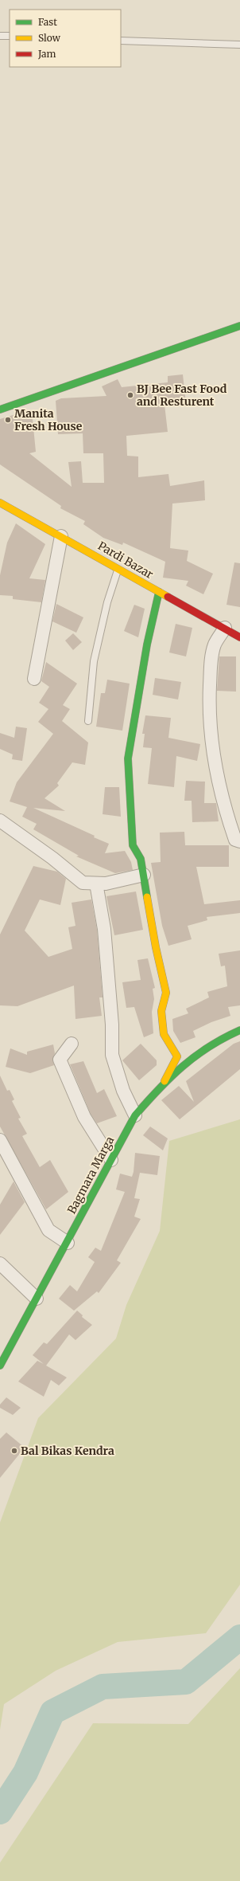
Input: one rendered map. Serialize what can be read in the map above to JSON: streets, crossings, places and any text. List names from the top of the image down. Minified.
{"streets":{"street":["Pardi Bazar","Bagmara Marga"]},"places":["BJ Bee Fast Food and Resturent","Manita Fresh House","Bal Bikas Kendra"],"legend":["Fast","Slow","Jam"]}
